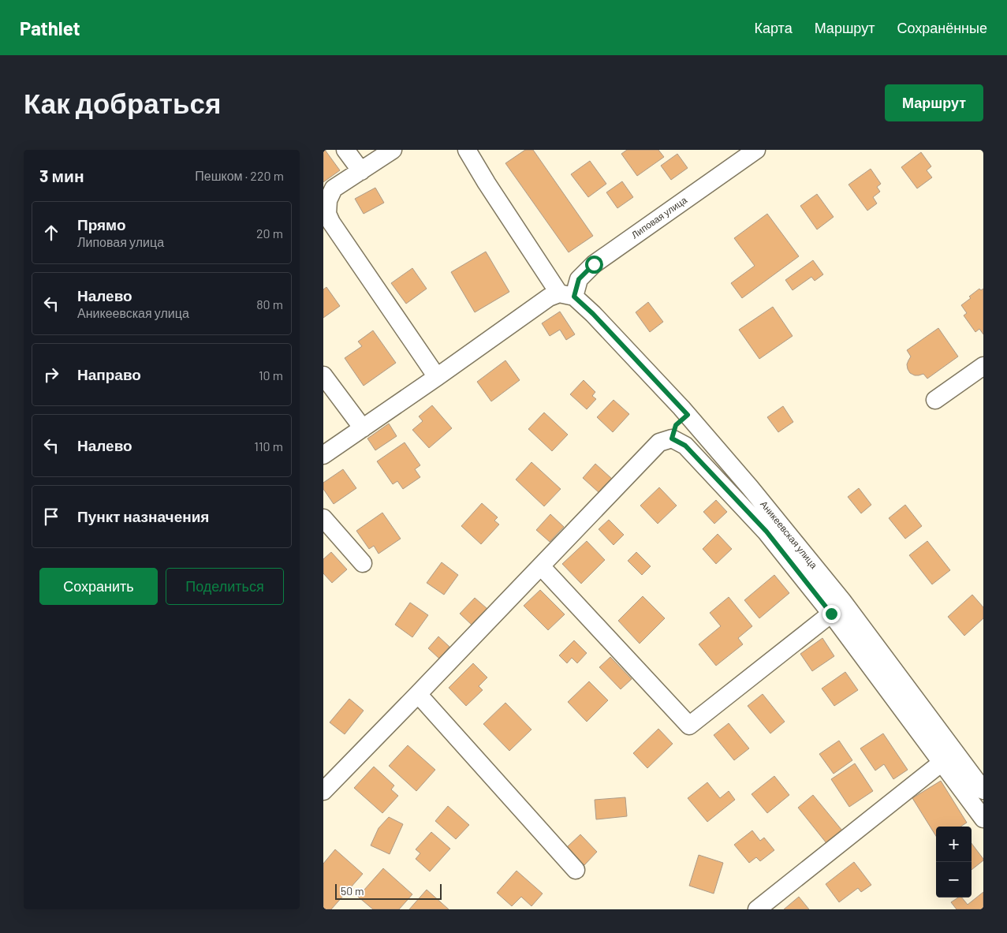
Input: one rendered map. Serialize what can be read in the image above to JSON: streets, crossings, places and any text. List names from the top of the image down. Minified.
{"streets":{"street":["Липовая улица","Аникеевская улица"]},"crossings":[["Липовая улица","Аникеевская улица"]],"scale_bar":"50 m","page":{"header":"Pathlet","nav":["Карта","Маршрут","Сохранённые"],"buttons":["Маршрут",["Сохранить","Поделиться"]],"title":"Как добраться","heading":["3 мин","Пешком · 220 m"],"list":[["Прямо","Липовая улица","20 m"],["Налево","Аникеевская улица","80 m"],["Направо","10 m"],["Налево","110 m"],"Пункт назначения"],"map_buttons":["+","−"],"scale":"50 m"}}
